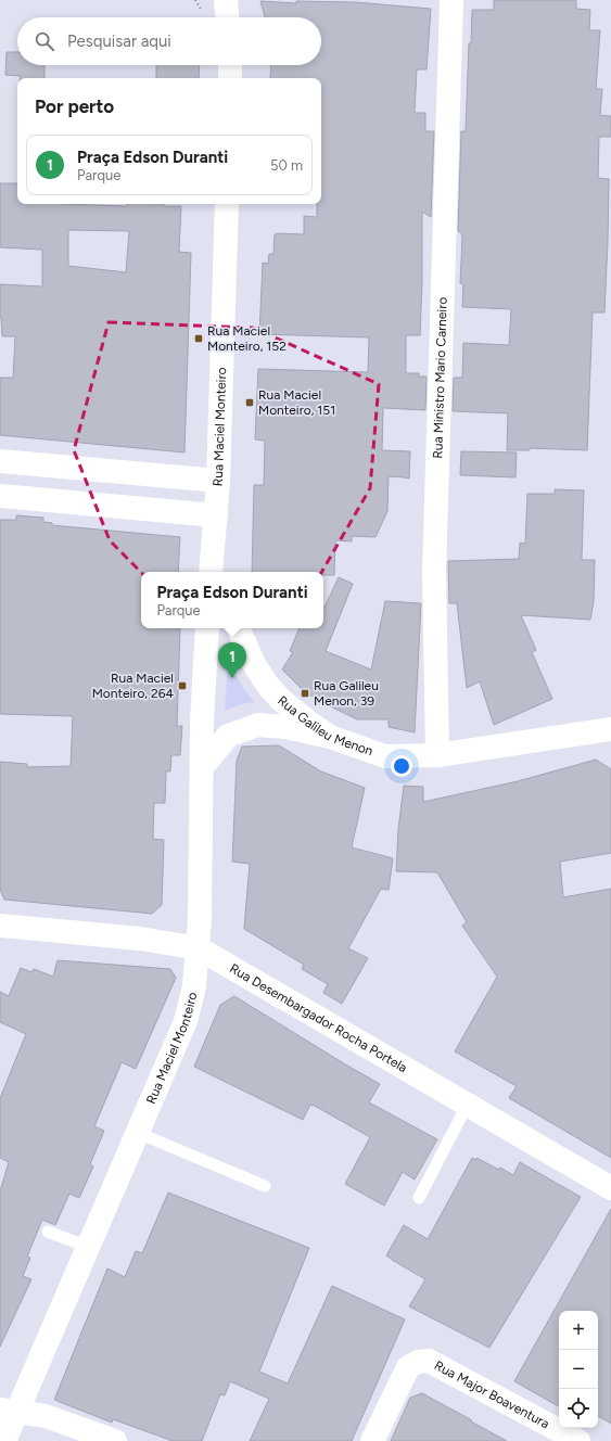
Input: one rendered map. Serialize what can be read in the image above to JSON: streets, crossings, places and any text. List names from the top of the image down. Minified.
{"streets":{"street":["Rua Ministro Mario Carneiro","Rua Maciel Monteiro","Rua Galileu Menon","Rua Desembargador Rocha Portela","Rua Major Boaventura"]},"crossings":[["Rua Ministro Mario Carneiro","Rua Galileu Menon"],["Rua Maciel Monteiro","Rua Desembargador Rocha Portela"]],"places":{"transit":["Rua Maciel Monteiro, 152","Rua Maciel Monteiro, 151","Rua Maciel Monteiro, 264","Rua Galileu Menon, 39"]},"page":{"search":"Pesquisar aqui","heading":"Por perto","list":[{"mark":"1","name":"Praça Edson Duranti","note":"Parque","value":"50 m"}],"popup":["Praça Edson Duranti","Parque"],"pins":"1","map_buttons":["+","−"]}}
